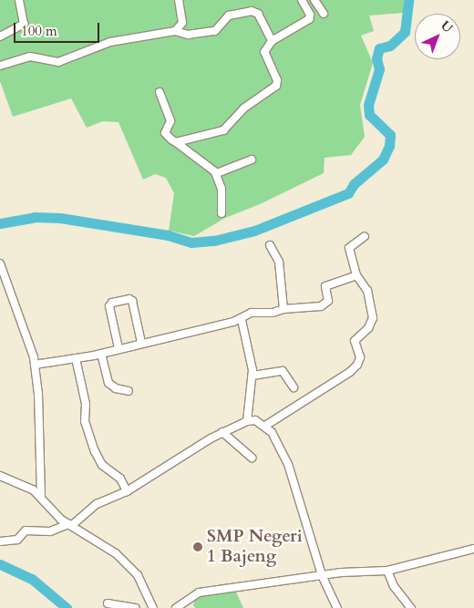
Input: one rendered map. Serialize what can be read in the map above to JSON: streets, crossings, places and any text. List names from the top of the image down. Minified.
{"places":["SMP Negeri 1 Bajeng"],"scale_bar":"100 m","north":"top right"}
